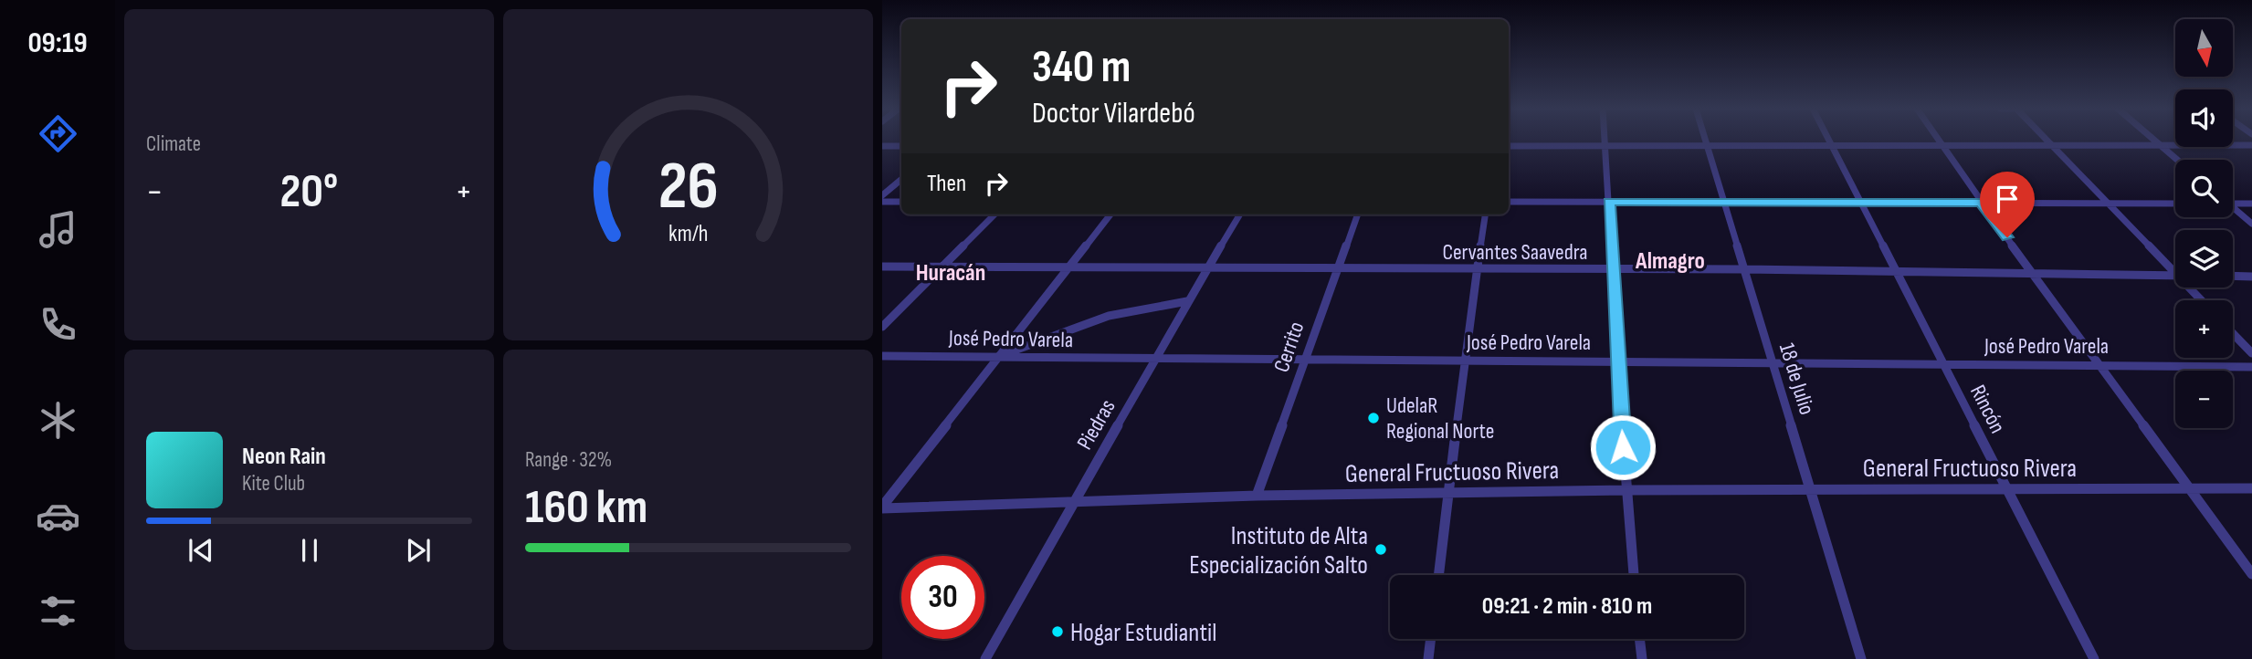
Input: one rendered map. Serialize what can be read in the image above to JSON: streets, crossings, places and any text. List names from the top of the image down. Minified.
{"streets":{"street":["Cervantes Saavedra","José Pedro Varela","Cerrito","18 de Julio","Rincón","Piedras","General Fructuoso Rivera"]},"crossings":[["Cervantes Saavedra","Cerrito"],["Cervantes Saavedra","18 de Julio"],["Cervantes Saavedra","Rincón"],["Cervantes Saavedra","Piedras"],["José Pedro Varela","Cerrito"],["José Pedro Varela","18 de Julio"],["José Pedro Varela","Rincón"],["José Pedro Varela","Piedras"],["Cerrito","General Fructuoso Rivera"],["18 de Julio","General Fructuoso Rivera"],["Rincón","General Fructuoso Rivera"],["Piedras","General Fructuoso Rivera"]],"districts":["Almagro","Huracán"],"places":["UdelaR Regional Norte","Instituto de Alta Especialización Salto","Hogar Estudiantil"],"north":"bottom","page":{"tabs":"09:19","tile":["Climate",["Range · 32%","160 km"]],"map_buttons":["+","−"],"turn":["340 m","Doctor Vilardebó"],"then":"Then","heat":["−","20°","+"],"song":["Neon Rain","Kite Club"],"limit":"30","trip":"09:21 · 2 min · 810 m","gauge":["26","km/h"]}}
